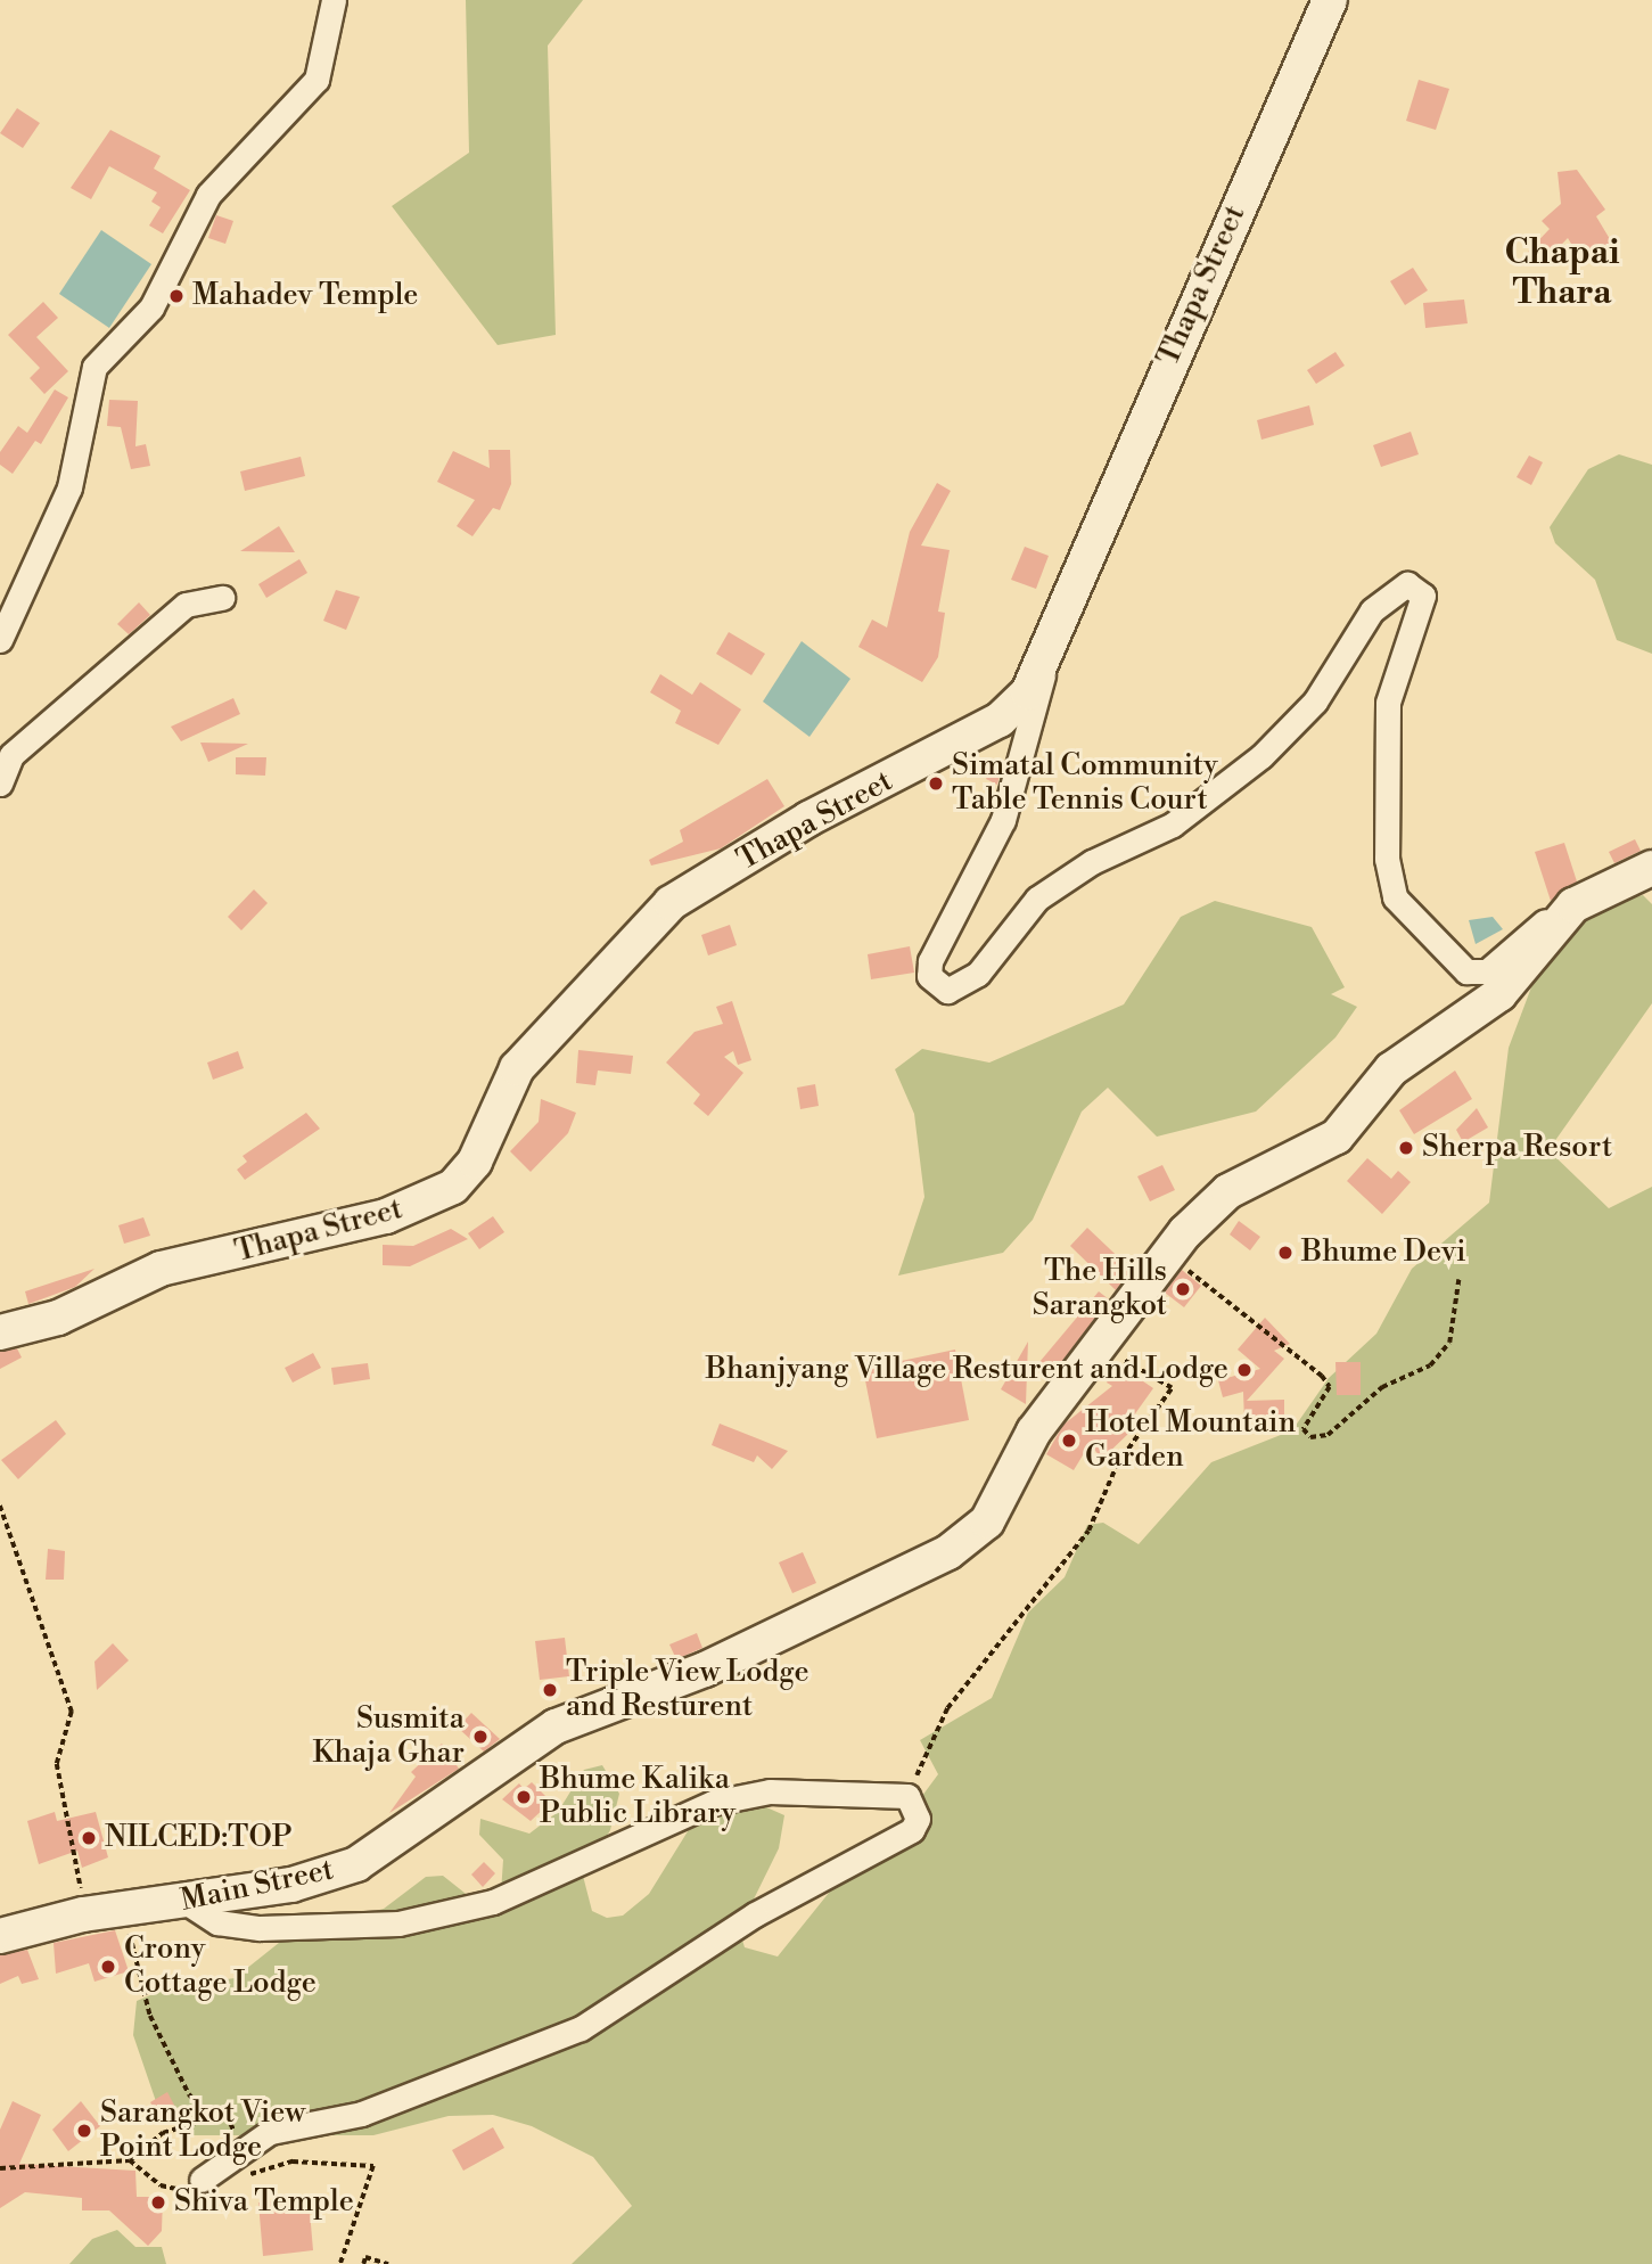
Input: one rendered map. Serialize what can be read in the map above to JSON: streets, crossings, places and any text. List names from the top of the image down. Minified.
{"streets":{"street":["Thapa Street","Main Street"]},"districts":["Chapai Thara"],"places":["Mahadev Temple","Simatal Community Table Tennis Court","Sherpa Resort","Bhume Devi","The Hills Sarangkot","Bhanjyang Village Resturent and Lodge","Hotel Mountain Garden","Triple View Lodge and Resturent","Susmita Khaja Ghar","Bhume Kalika Public Library","NILCED:TOP","Crony Cottage Lodge","Sarangkot View Point Lodge","Shiva Temple"]}
